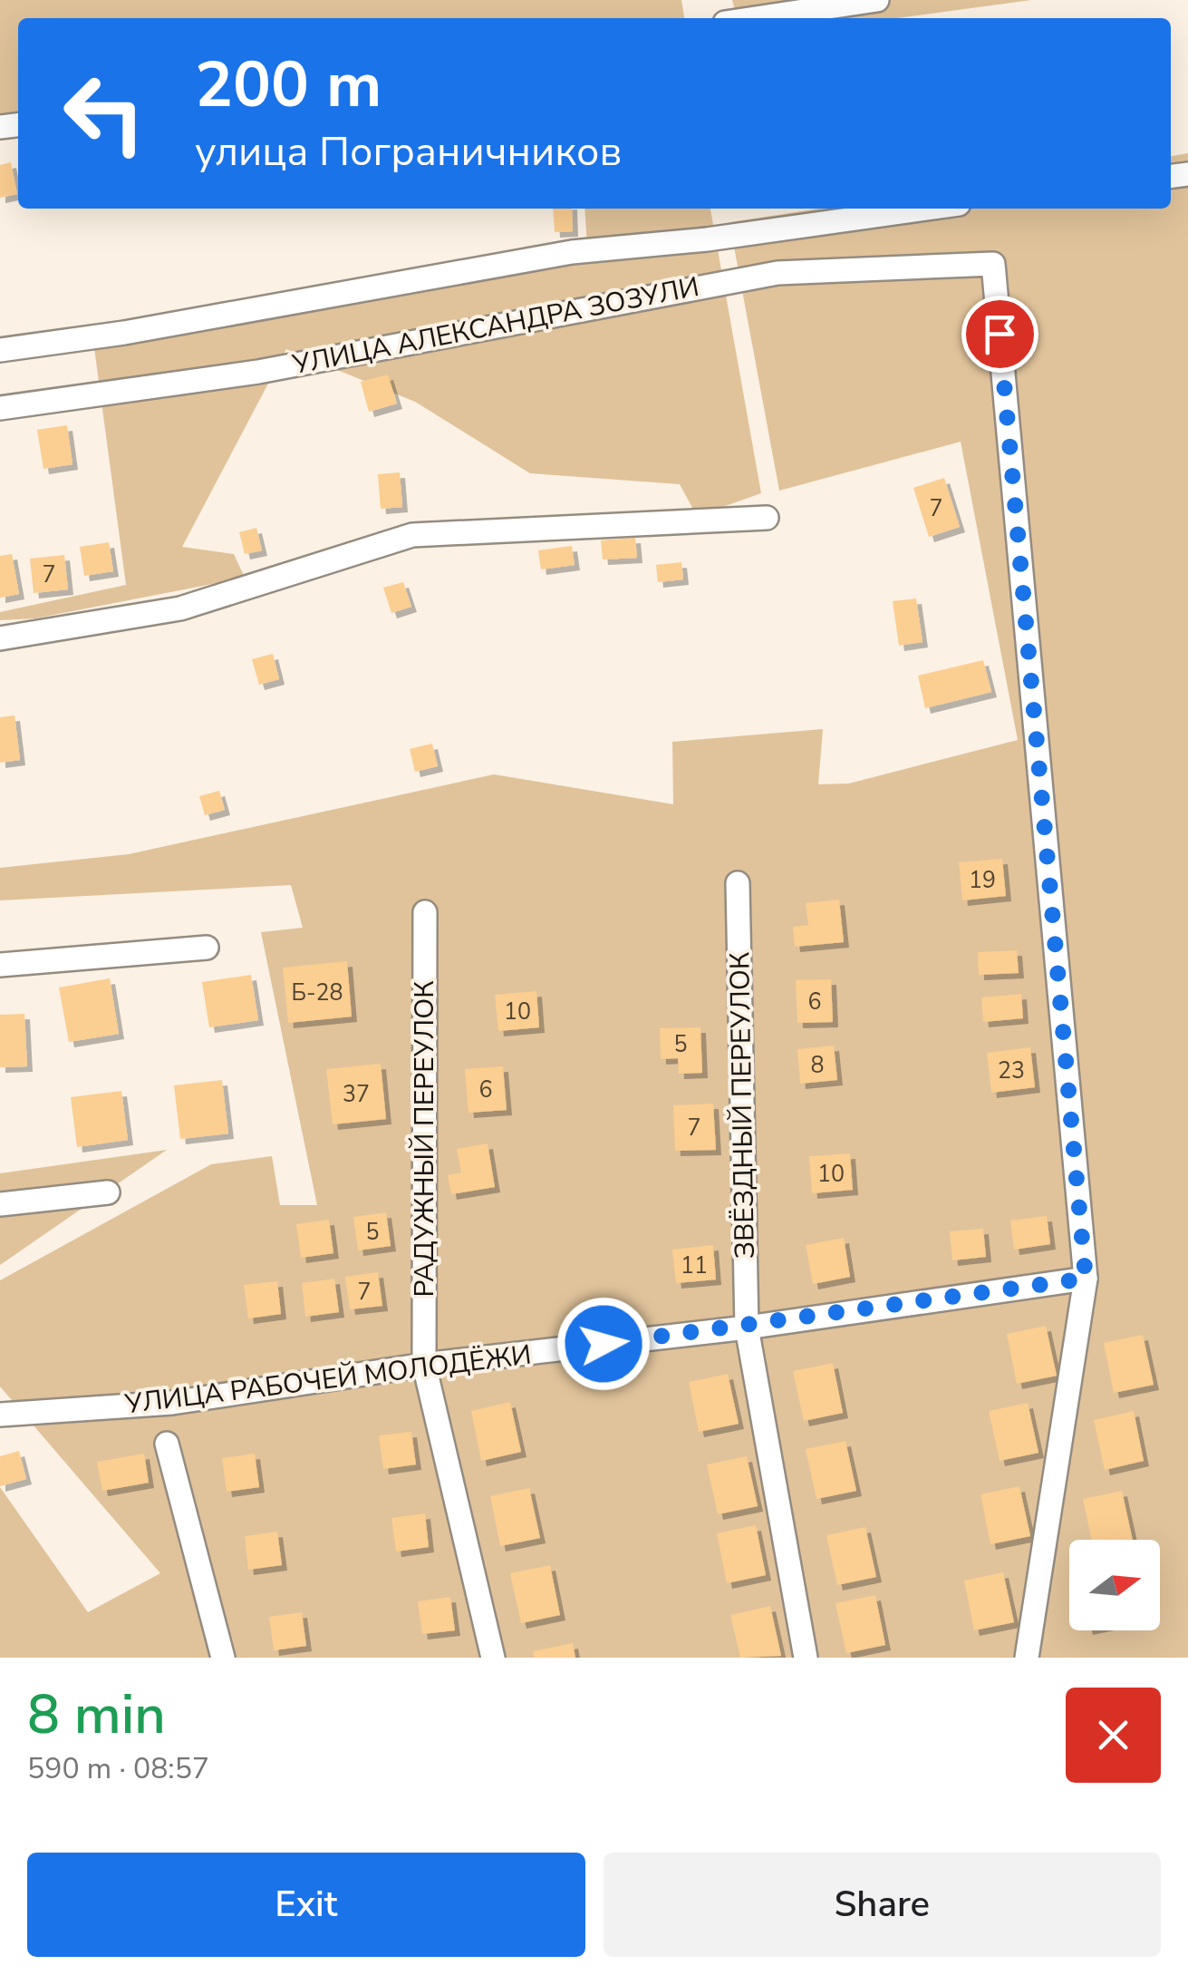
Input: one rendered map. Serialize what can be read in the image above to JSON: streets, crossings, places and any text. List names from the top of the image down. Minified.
{"streets":{"street":["УЛИЦА АЛЕКСАНДРА ЗОЗУЛИ","ЗВЁЗДНЫЙ ПЕРЕУЛОК","РАДУЖНЫЙ ПЕРЕУЛОК","УЛИЦА РАБОЧЕЙ МОЛОДЁЖИ"]},"crossings":[["УЛИЦА АЛЕКСАНДРА ЗОЗУЛИ","УЛИЦА РАБОЧЕЙ МОЛОДЁЖИ"],["ЗВЁЗДНЫЙ ПЕРЕУЛОК","УЛИЦА РАБОЧЕЙ МОЛОДЁЖИ"],["РАДУЖНЫЙ ПЕРЕУЛОК","УЛИЦА РАБОЧЕЙ МОЛОДЁЖИ"]],"house_numbers":["7","7","19","Б-28","6","10","5","8","23","6","37","7","10","5","11","7"],"north":"right","page":{"turn":["200 m","улица Пограничников"],"heading":["8 min","590 m · 08:57"],"buttons":["Exit","Share"]}}
